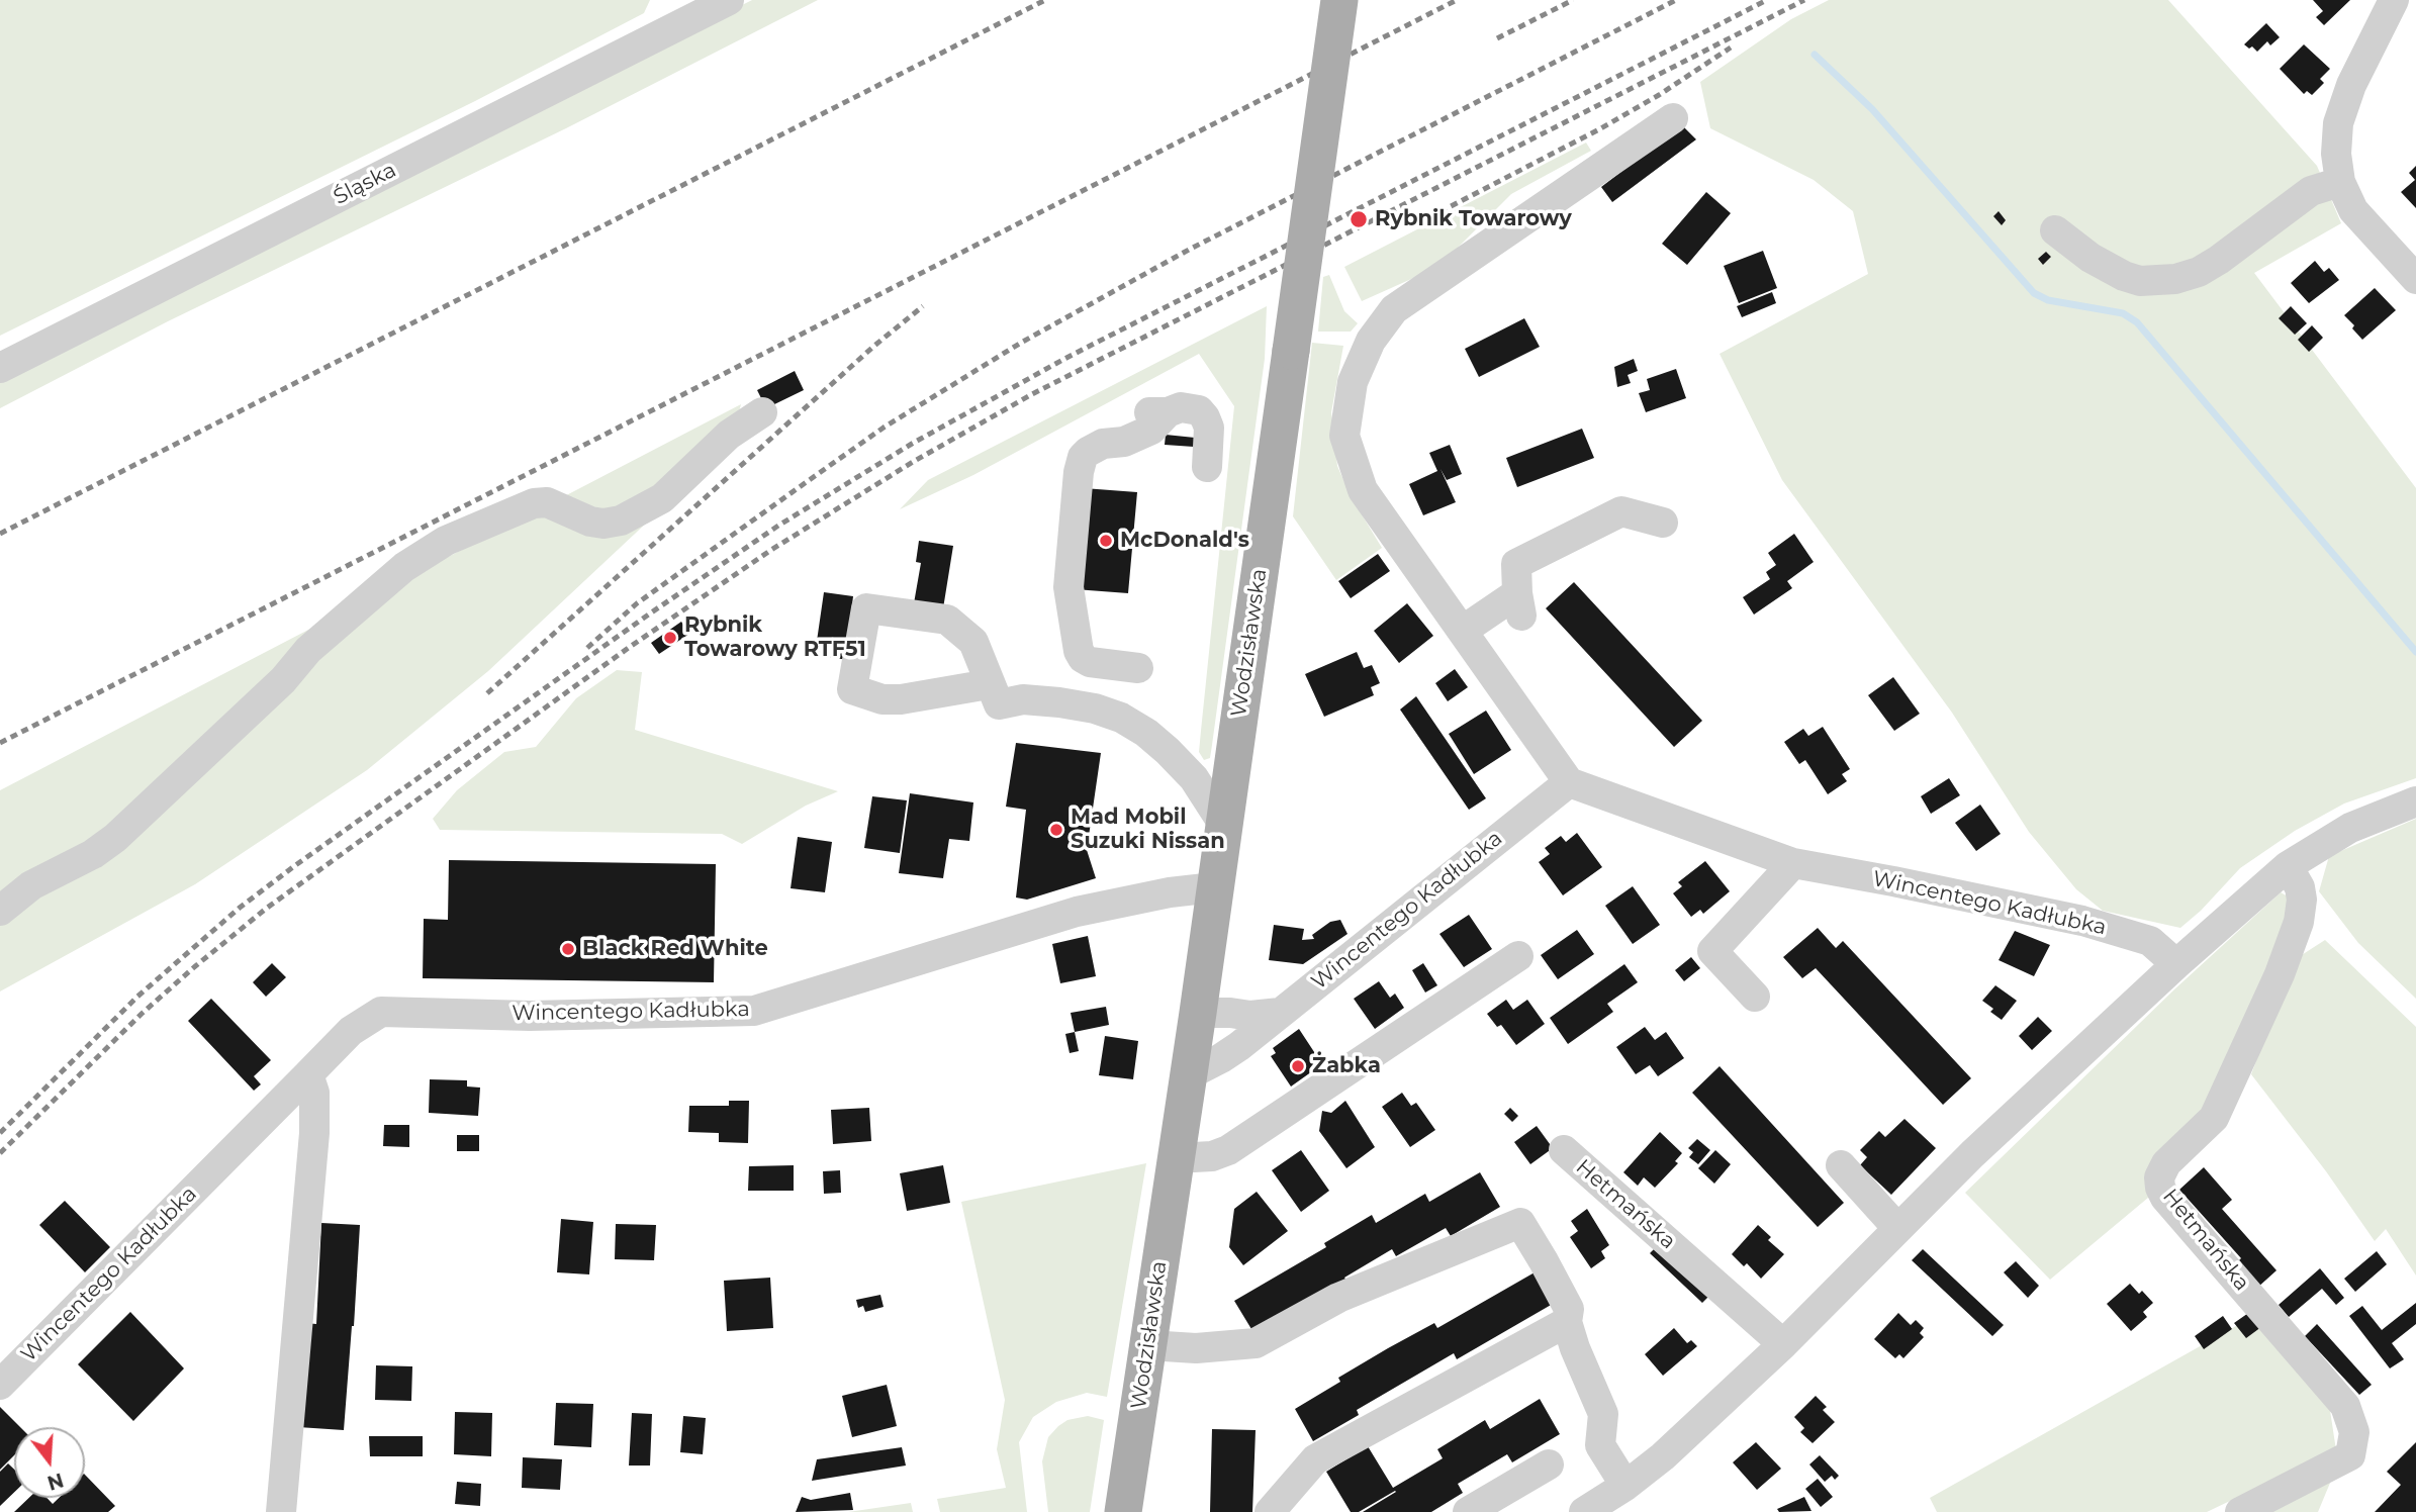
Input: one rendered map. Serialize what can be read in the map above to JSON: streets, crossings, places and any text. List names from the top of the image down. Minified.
{"streets":{"main road":["Wodzisławska"],"street":["Śląska","Wincentego Kadłubka","Hetmańska"]},"crossings":[["Wodzisławska","Wincentego Kadłubka"]],"places":["Rybnik Towarowy","McDonald's","Rybnik Towarowy RTF51","Mad Mobil Suzuki Nissan","Black Red White","Żabka"],"north":"bottom"}
